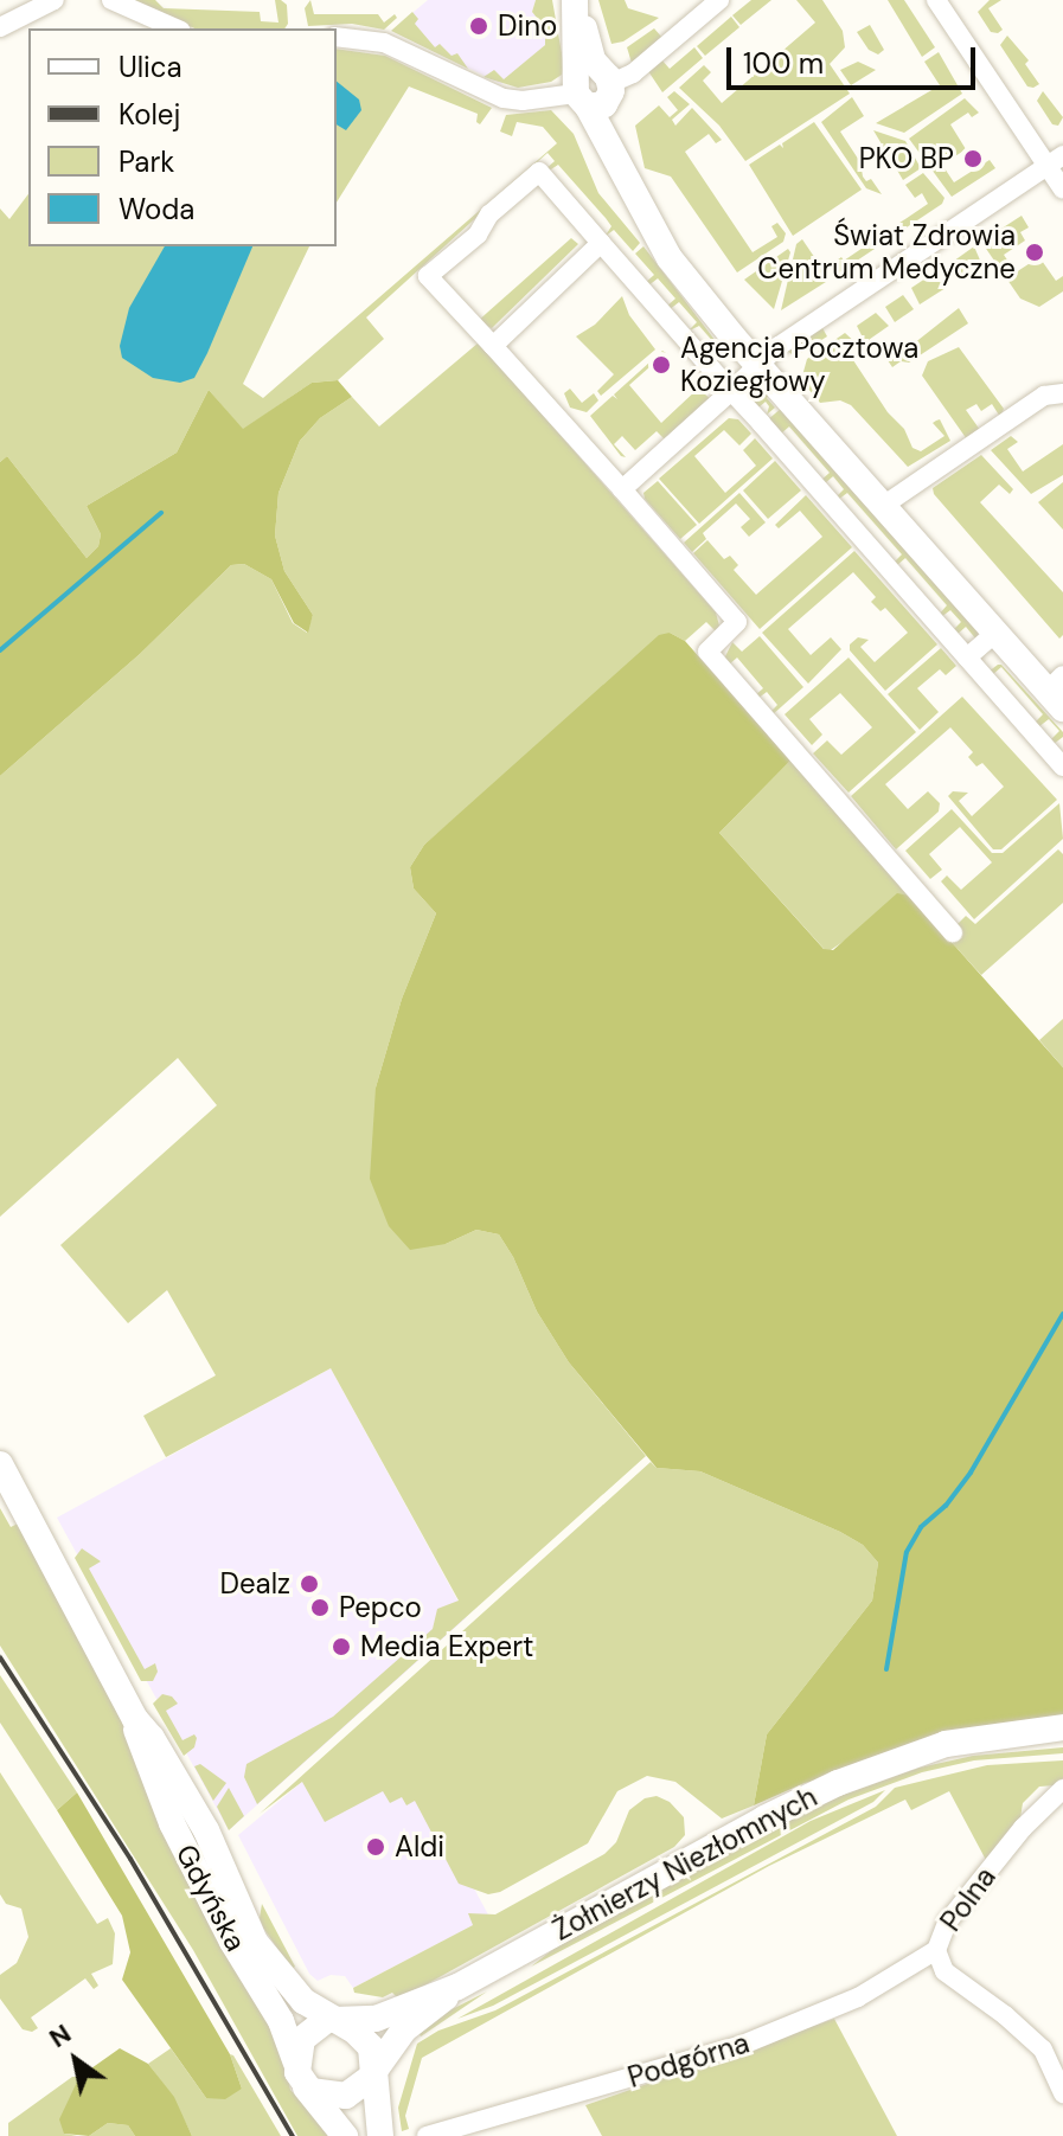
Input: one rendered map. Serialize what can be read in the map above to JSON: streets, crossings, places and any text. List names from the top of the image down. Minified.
{"streets":{"street":["Żołnierzy Niezłomnych","Gdyńska","Polna","Podgórna"]},"crossings":[["Żołnierzy Niezłomnych","Gdyńska"],["Polna","Podgórna"]],"places":["Dino","PKO BP","Świat Zdrowia Centrum Medyczne","Agencja Pocztowa Koziegłowy","Dealz","Pepco","Media Expert","Aldi"],"legend":["Ulica","Kolej","Park","Woda"],"scale_bar":"100 m","north":"top left"}
